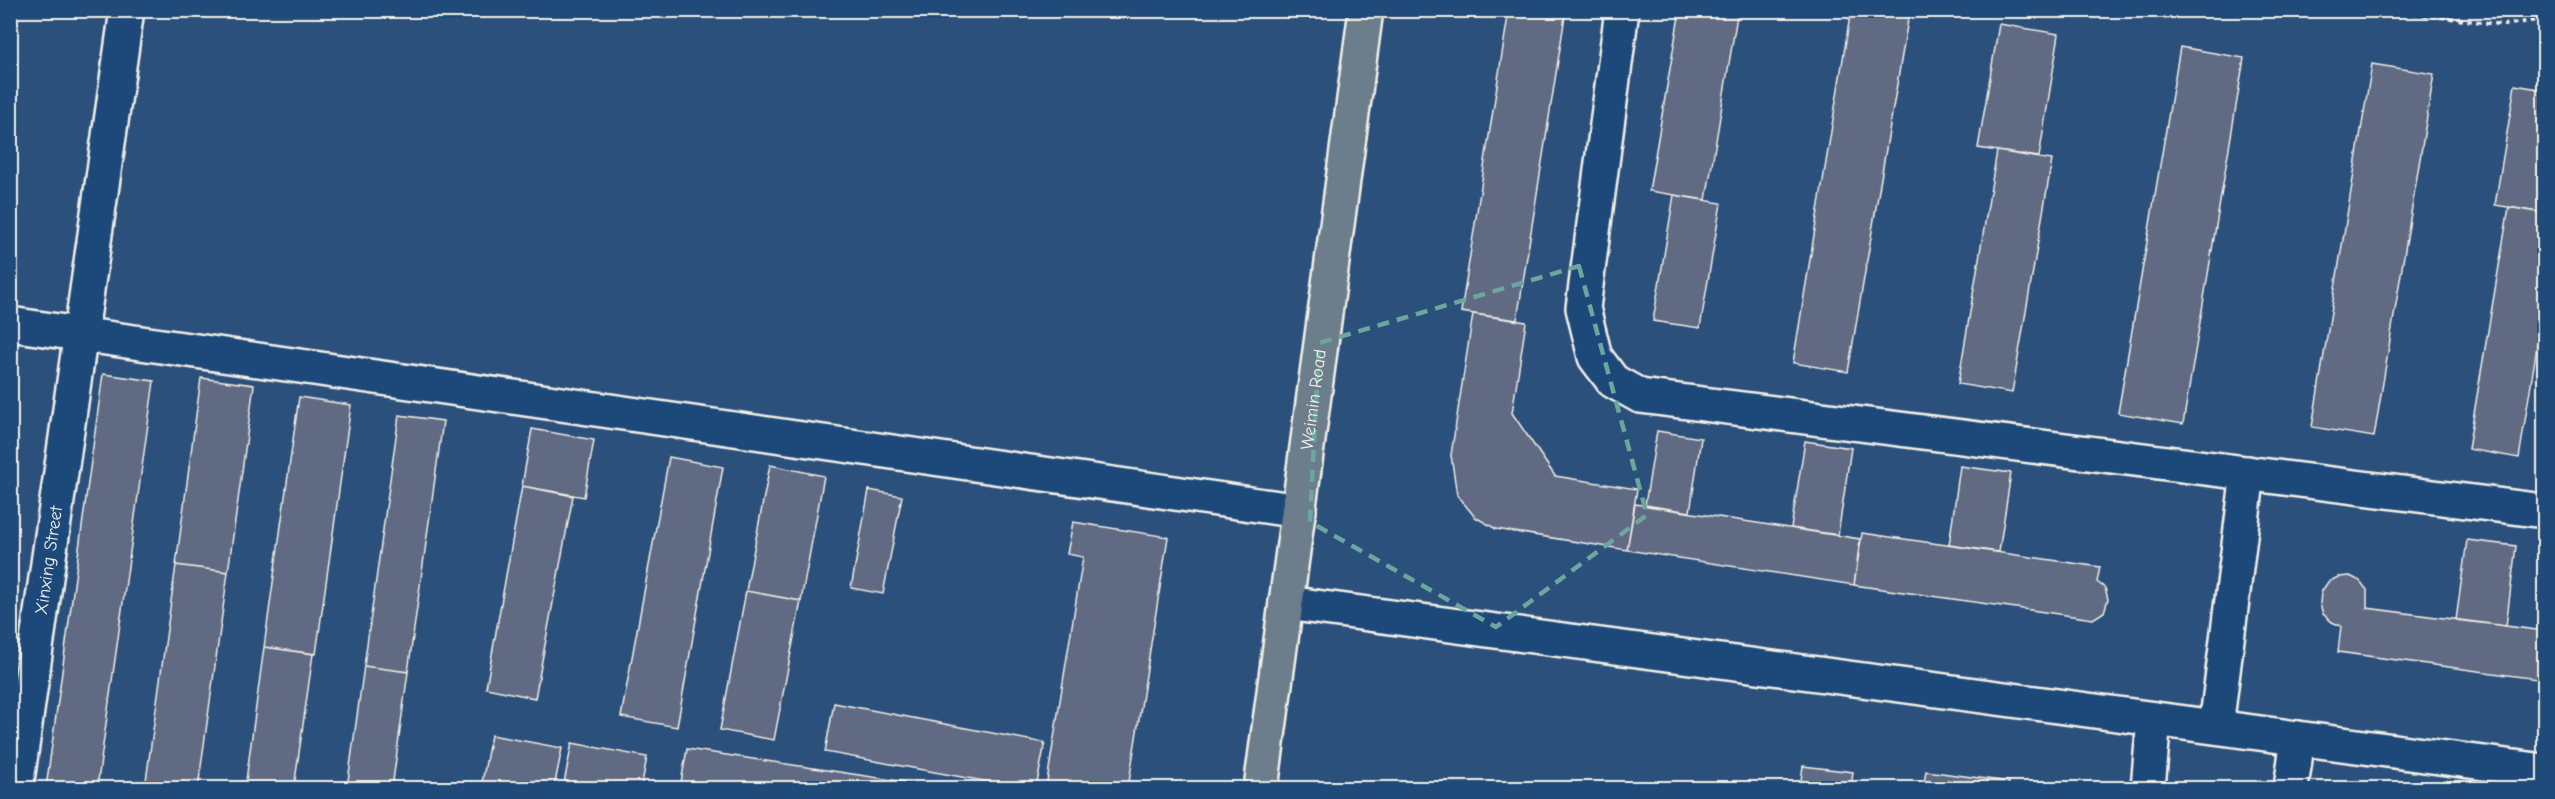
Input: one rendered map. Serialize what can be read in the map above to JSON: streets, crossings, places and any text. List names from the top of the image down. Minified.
{"streets":{"main road":["Weimin Road"],"street":["Xinxing Street"]}}
